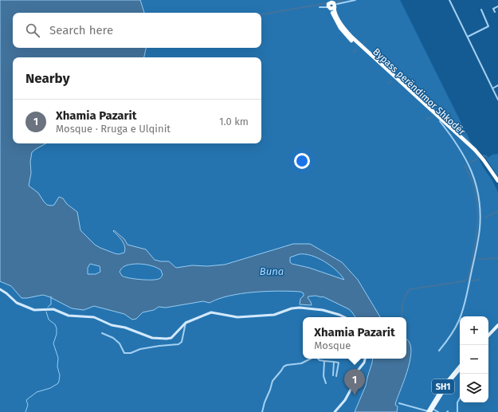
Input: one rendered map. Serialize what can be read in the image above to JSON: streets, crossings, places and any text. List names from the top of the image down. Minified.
{"streets":{"highway":["Bypass perëndimor Shkodër"],"main road":["SH1"]},"water":["Buna"],"page":{"search":"Search here","heading":"Nearby","list":[{"mark":"1","name":"Xhamia Pazarit","note":"Mosque · Rruga e Ulqinit","value":"1.0 km"}],"map_buttons":["+","−"],"popup":["Xhamia Pazarit","Mosque"],"pins":"1"}}
